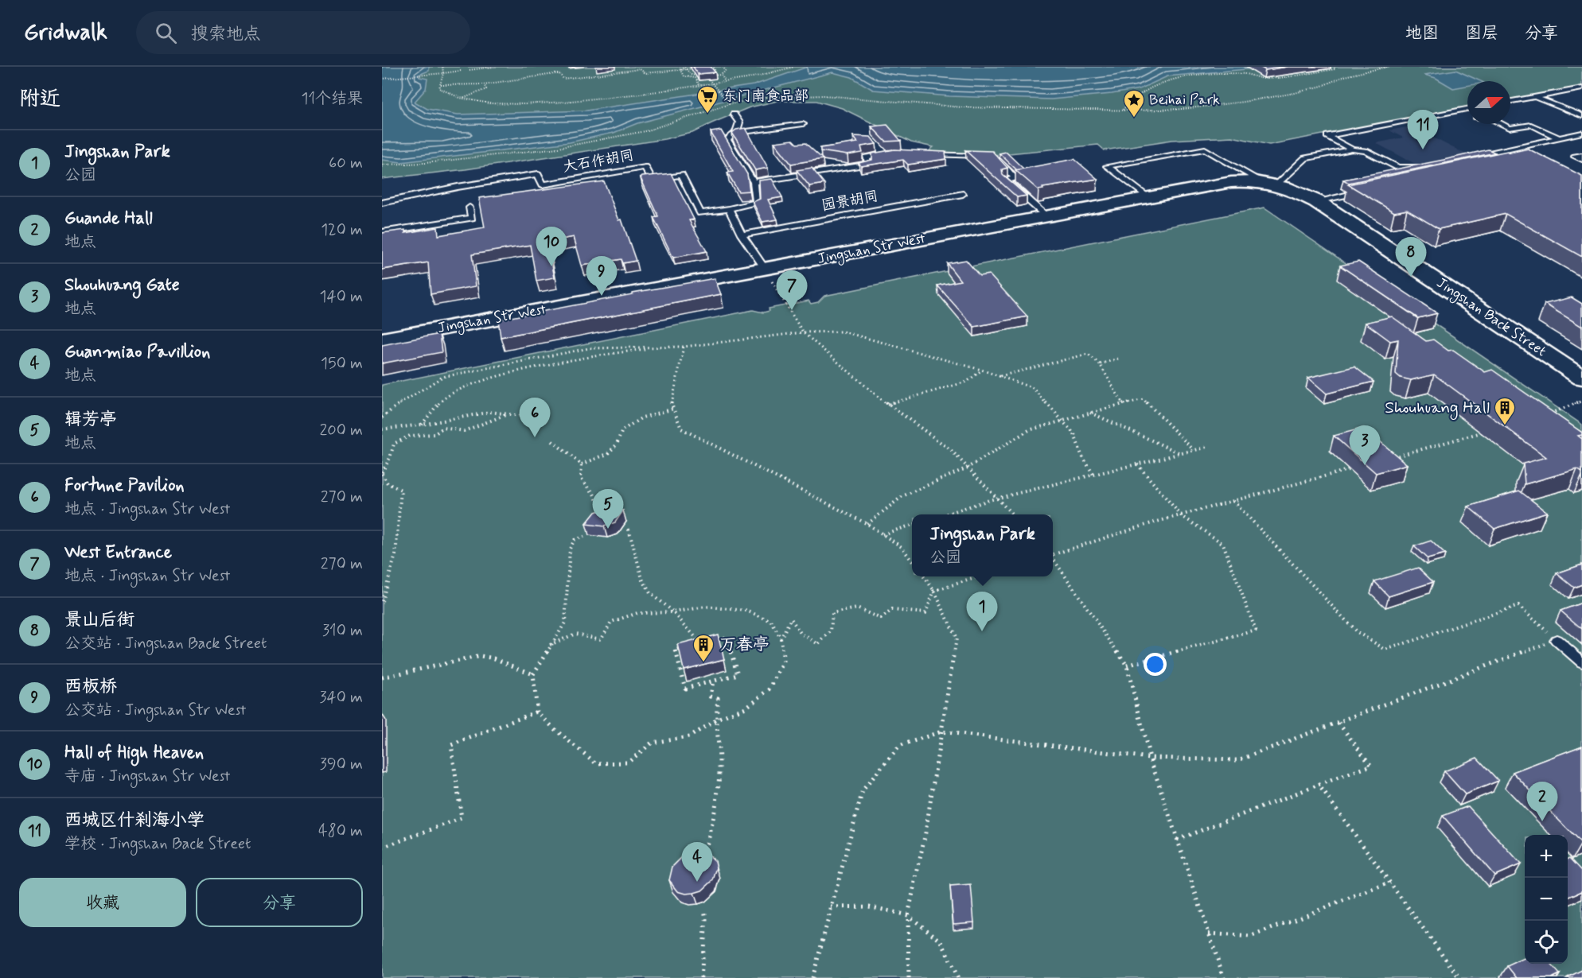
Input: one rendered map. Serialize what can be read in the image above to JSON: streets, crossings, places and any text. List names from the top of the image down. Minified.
{"streets":{"street":["Jingshan Str West","Jingshan Back Street"],"lane":["大石作胡同","园景胡同"]},"crossings":[["Jingshan Str West","Jingshan Back Street"]],"places":{"supermarket":["东门南食品部"],"place":["Beihai Park"],"building":["Shouhuang Hall","万春亭"]},"north":"right","page":{"header":"Gridwalk","search":"搜索地点","nav":["地图","图层","分享"],"heading":["附近","11个结果"],"pins":["11","10","8","9","7","6","3","5","1","2","4"],"list":[{"mark":"1","name":"Jingshan Park","note":"公园","value":"60 m"},{"mark":"2","name":"Guande Hall","note":"地点","value":"120 m"},{"mark":"3","name":"Shouhuang Gate","note":"地点","value":"140 m"},{"mark":"4","name":"Guanmiao Pavillion","note":"地点","value":"150 m"},{"mark":"5","name":"辑芳亭","note":"地点","value":"200 m"},{"mark":"6","name":"Fortune Pavilion","note":"地点 · Jingshan Str West","value":"270 m"},{"mark":"7","name":"West Entrance","note":"地点 · Jingshan Str West","value":"270 m"},{"mark":"8","name":"景山后街","note":"公交站 · Jingshan Back Street","value":"310 m"},{"mark":"9","name":"西板桥","note":"公交站 · Jingshan Str West","value":"340 m"},{"mark":"10","name":"Hall of High Heaven","note":"寺庙 · Jingshan Str West","value":"390 m"},{"mark":"11","name":"西城区什刹海小学","note":"学校 · Jingshan Back Street","value":"480 m"}],"popup":["Jingshan Park","公园"],"map_buttons":["+","−"],"buttons":["收藏","分享"]}}
